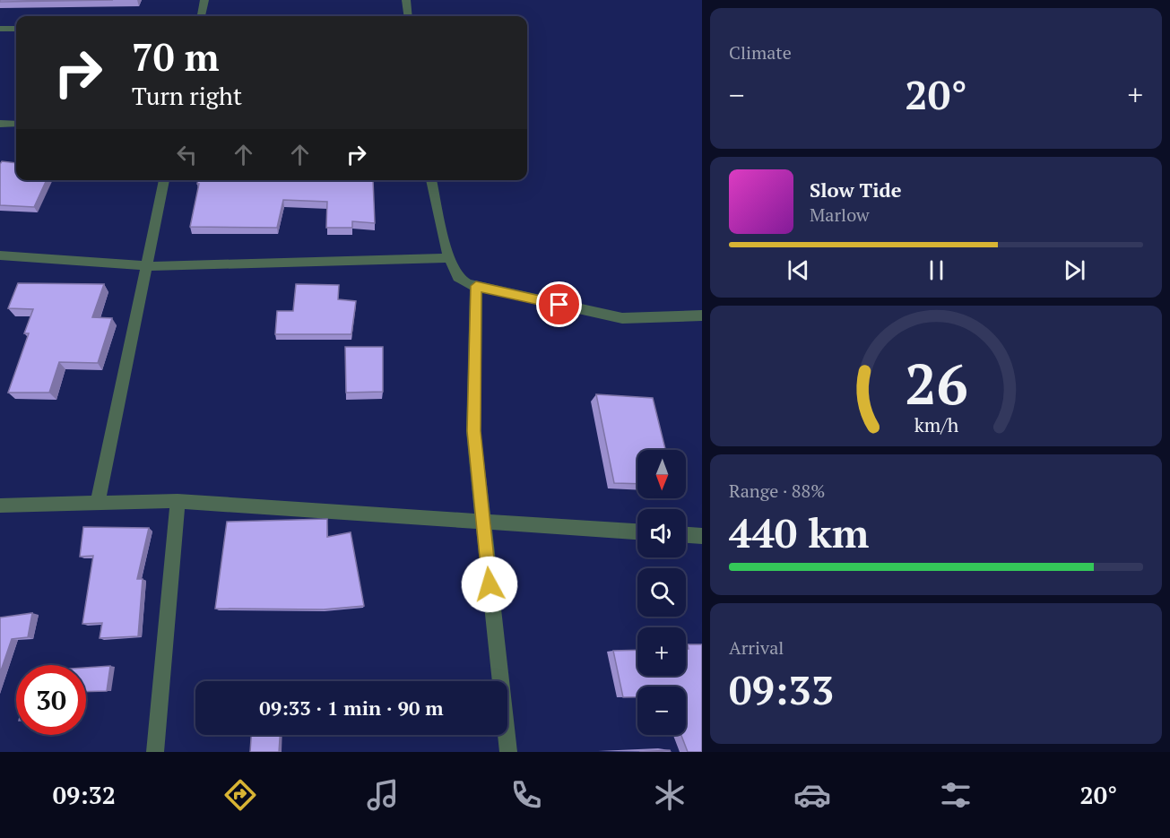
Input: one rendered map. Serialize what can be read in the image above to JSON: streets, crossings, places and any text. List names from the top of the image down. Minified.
{"north":"bottom","page":{"tile":["Climate",["Range · 88%","440 km"],["Arrival","09:33"]],"turn":["70 m","Turn right"],"heat":["−","20°","+"],"song":["Slow Tide","Marlow"],"map_buttons":["+","−"],"limit":"30","trip":"09:33 · 1 min · 90 m","tabs":["09:32","20°"],"gauge":["26","km/h"]}}
